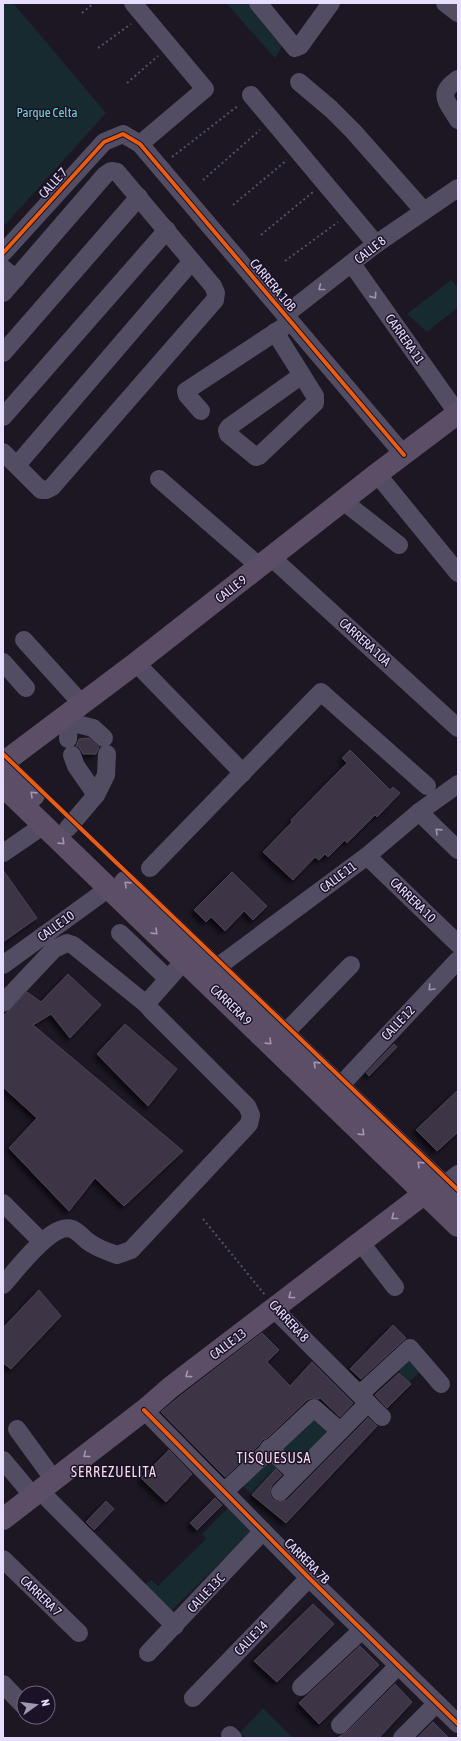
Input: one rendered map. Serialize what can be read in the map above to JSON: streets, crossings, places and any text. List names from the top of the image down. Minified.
{"streets":{"main road":["CALLE 9","CARRERA 9","CALLE 13"],"street":["CALLE 7","CALLE 8","CARRERA 10B","CARRERA 11","CARRERA 10A","CALLE 11","CARRERA 10","CALLE 10","CALLE 12","CARRERA 8","CARRERA 7B","CALLE 13C","CARRERA 7","CALLE 14"]},"crossings":[["CALLE 7","CARRERA 10B"],["CALLE 8","CARRERA 10B"],["CALLE 8","CARRERA 11"],["CARRERA 10B","CALLE 9"],["CARRERA 11","CALLE 9"],["CALLE 9","CARRERA 10A"],["CALLE 9","CARRERA 9"],["CALLE 11","CARRERA 10"],["CALLE 11","CARRERA 9"],["CALLE 10","CARRERA 9"],["CARRERA 9","CALLE 12"],["CARRERA 9","CALLE 13"],["CARRERA 8","CALLE 13"],["CALLE 13","CARRERA 7B"],["CARRERA 7B","CALLE 13C"],["CARRERA 7B","CALLE 14"]],"one_way":["CARRERA 11","CALLE 13"],"districts":["TISQUESUSA","SERREZUELITA"],"parks":["Parque Celta"],"north":"right"}
